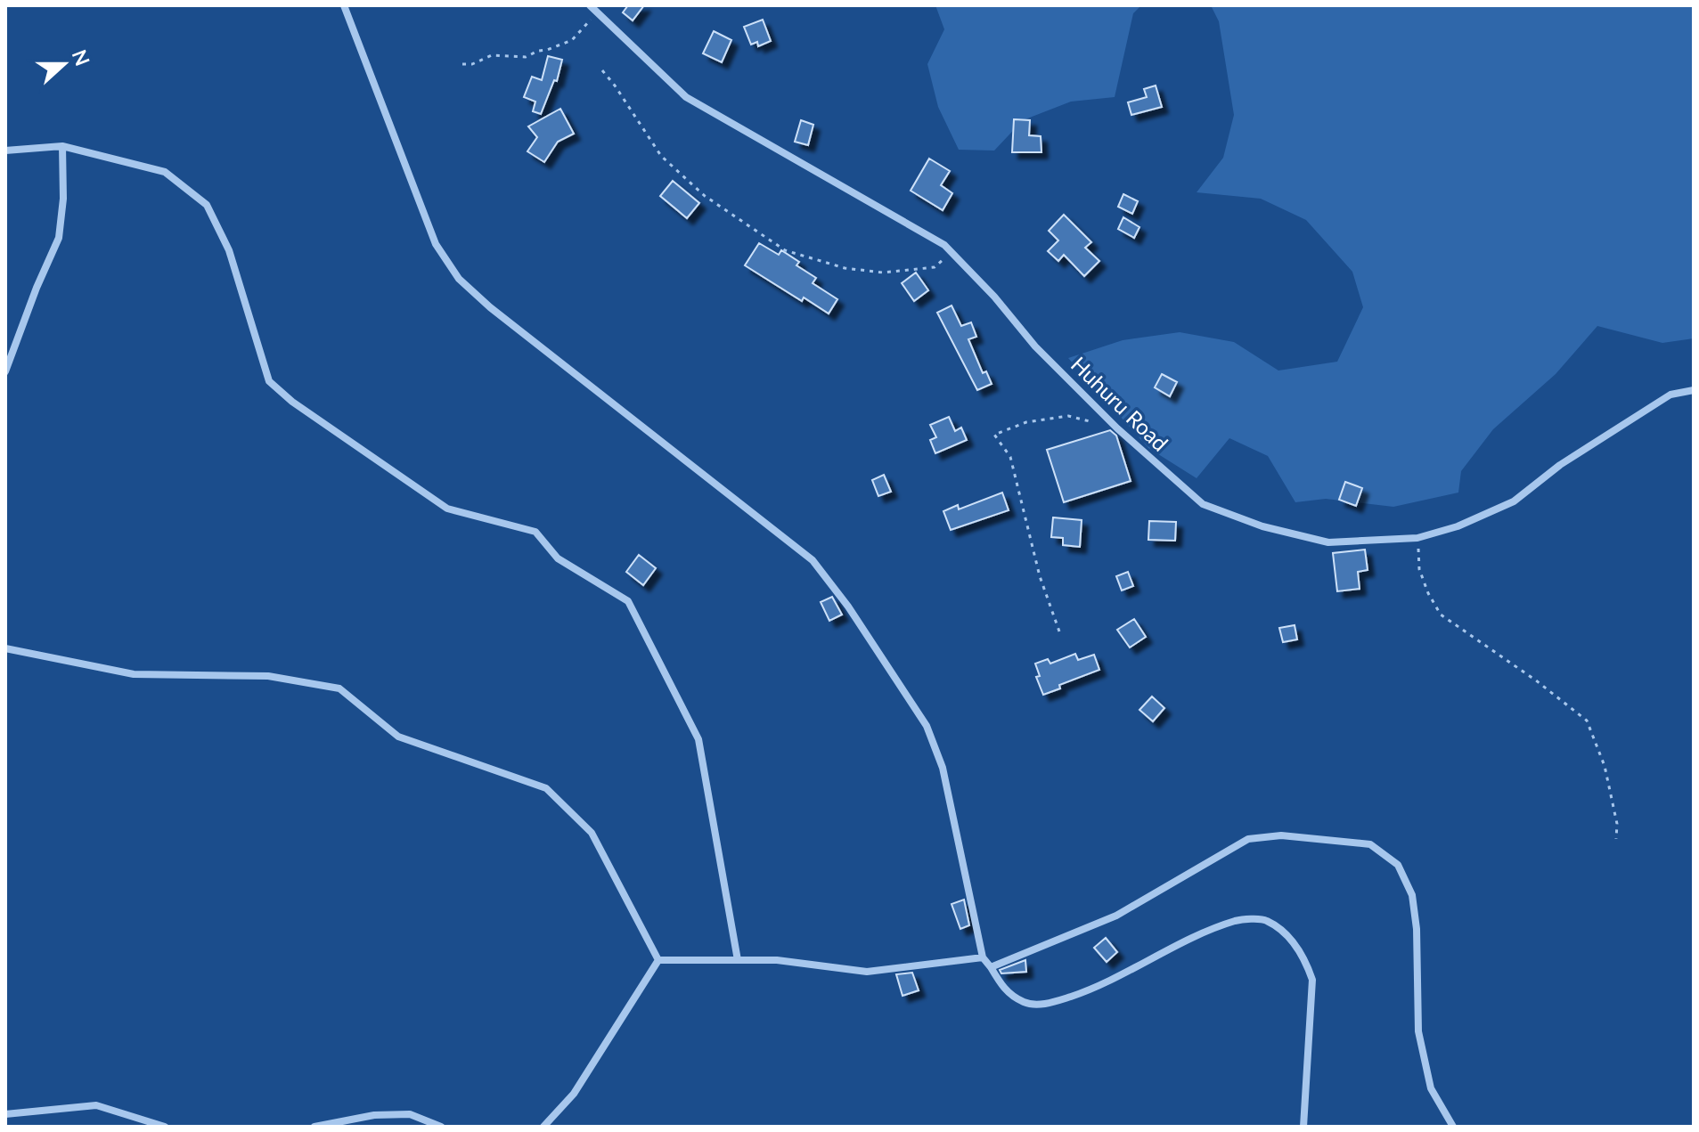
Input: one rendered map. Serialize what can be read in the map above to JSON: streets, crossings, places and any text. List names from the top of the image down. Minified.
{"streets":{"street":["Huhuru Road"]},"north":"right"}
